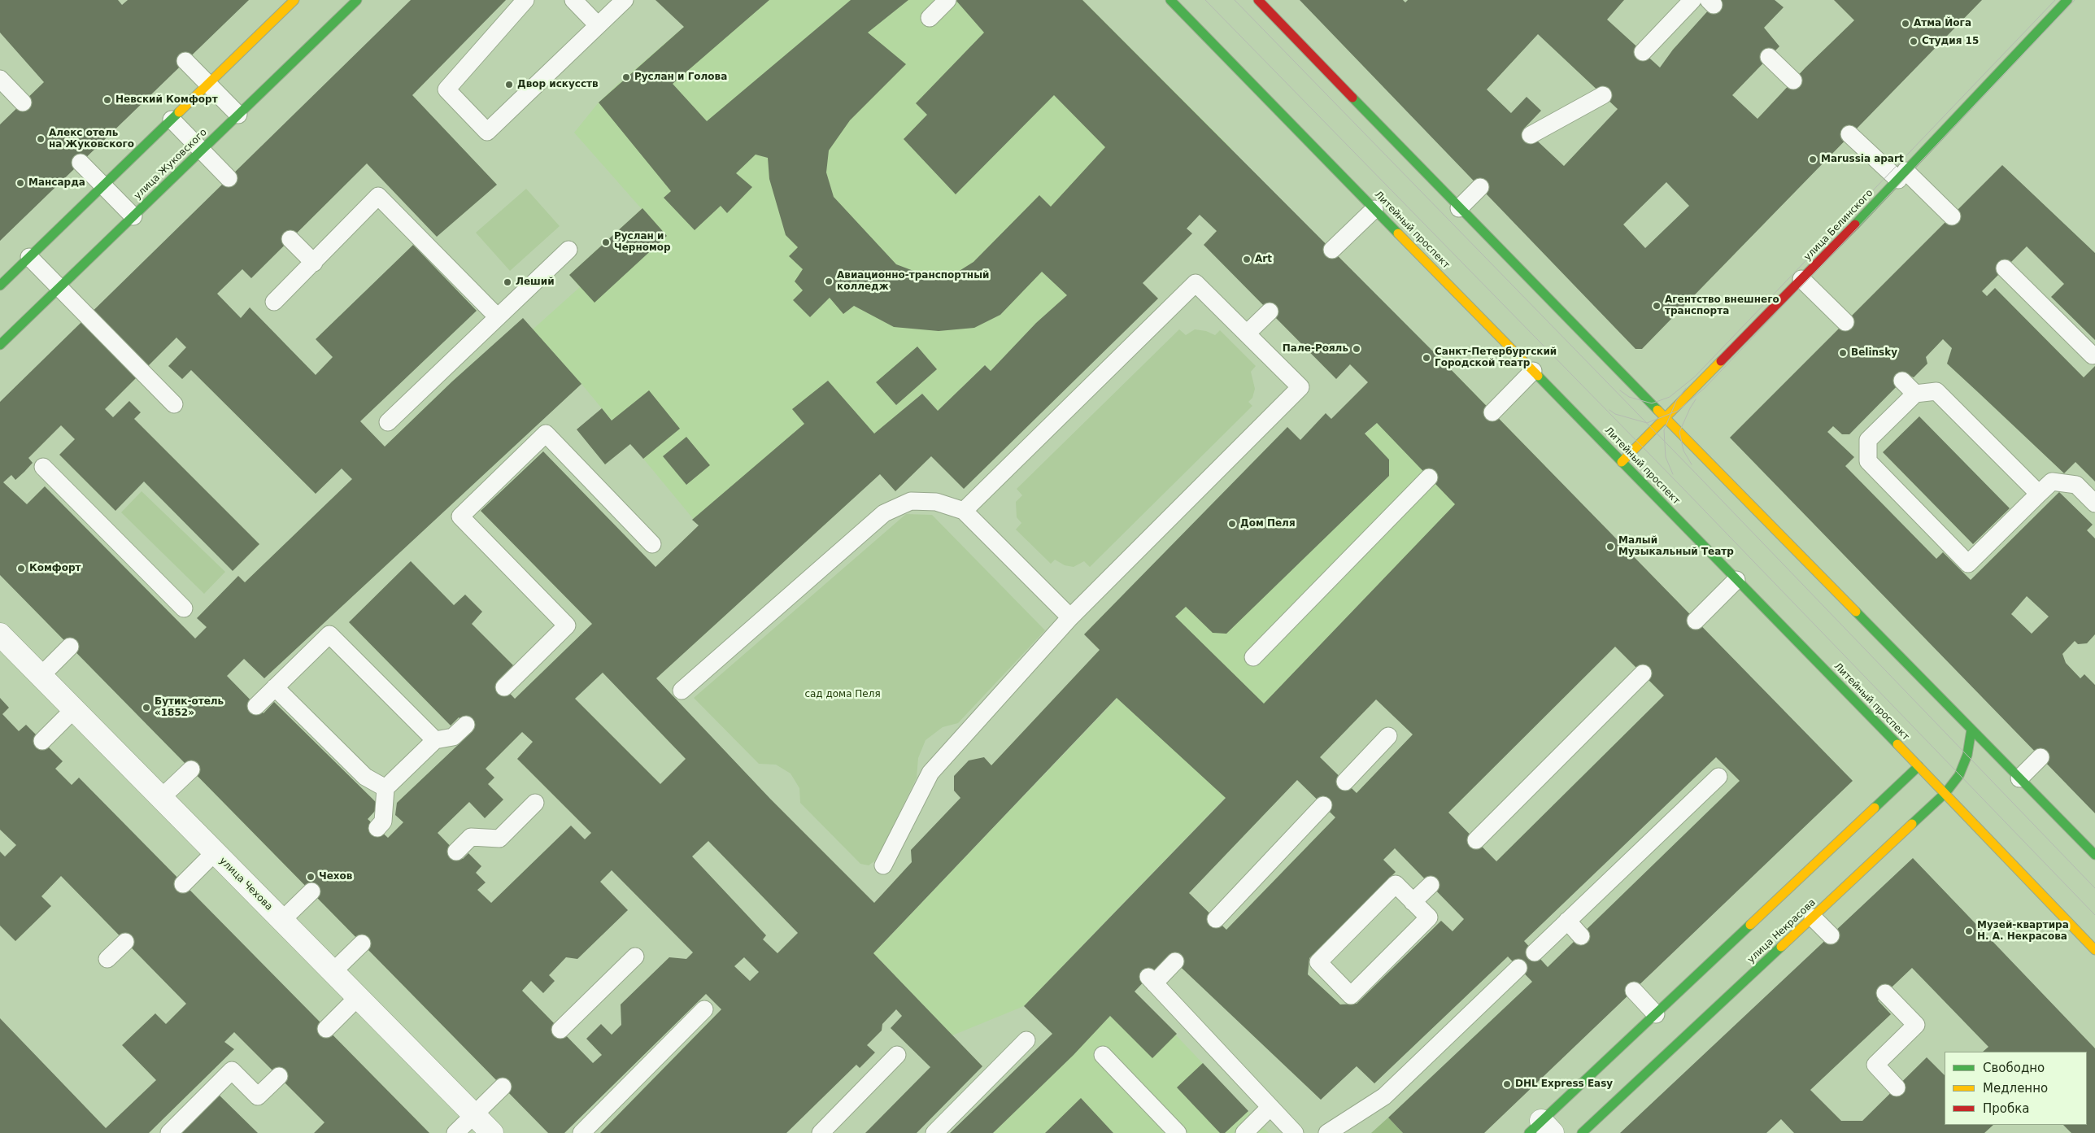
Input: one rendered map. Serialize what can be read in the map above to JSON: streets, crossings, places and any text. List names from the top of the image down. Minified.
{"streets":{"main road":["улица Жуковского","улица Белинского","Литейный проспект","улица Некрасова"],"street":["улица Чехова"]},"crossings":[["улица Белинского","Литейный проспект"],["Литейный проспект","улица Некрасова"]],"parks":["сад дома Пеля"],"places":["Атма Йога","Студия 15","Руслан и Голова","Двор искусств","Невский Комфорт","Алекс отель на Жуковского","Marussia apart","Мансарда","Руслан и Черномор","Art","Авиационно-транспортный колледж","Леший","Агентство внешнего транспорта","Пале-Рояль","Belinsky","Санкт-Петербургский Городской театр","Дом Пеля","Малый Музыкальный Театр","Комфорт","Бутик-отель «1852»","Чехов","Музей-квартира Н. А. Некрасова","DHL Express Easy"],"legend":["Свободно","Медленно","Пробка"]}
